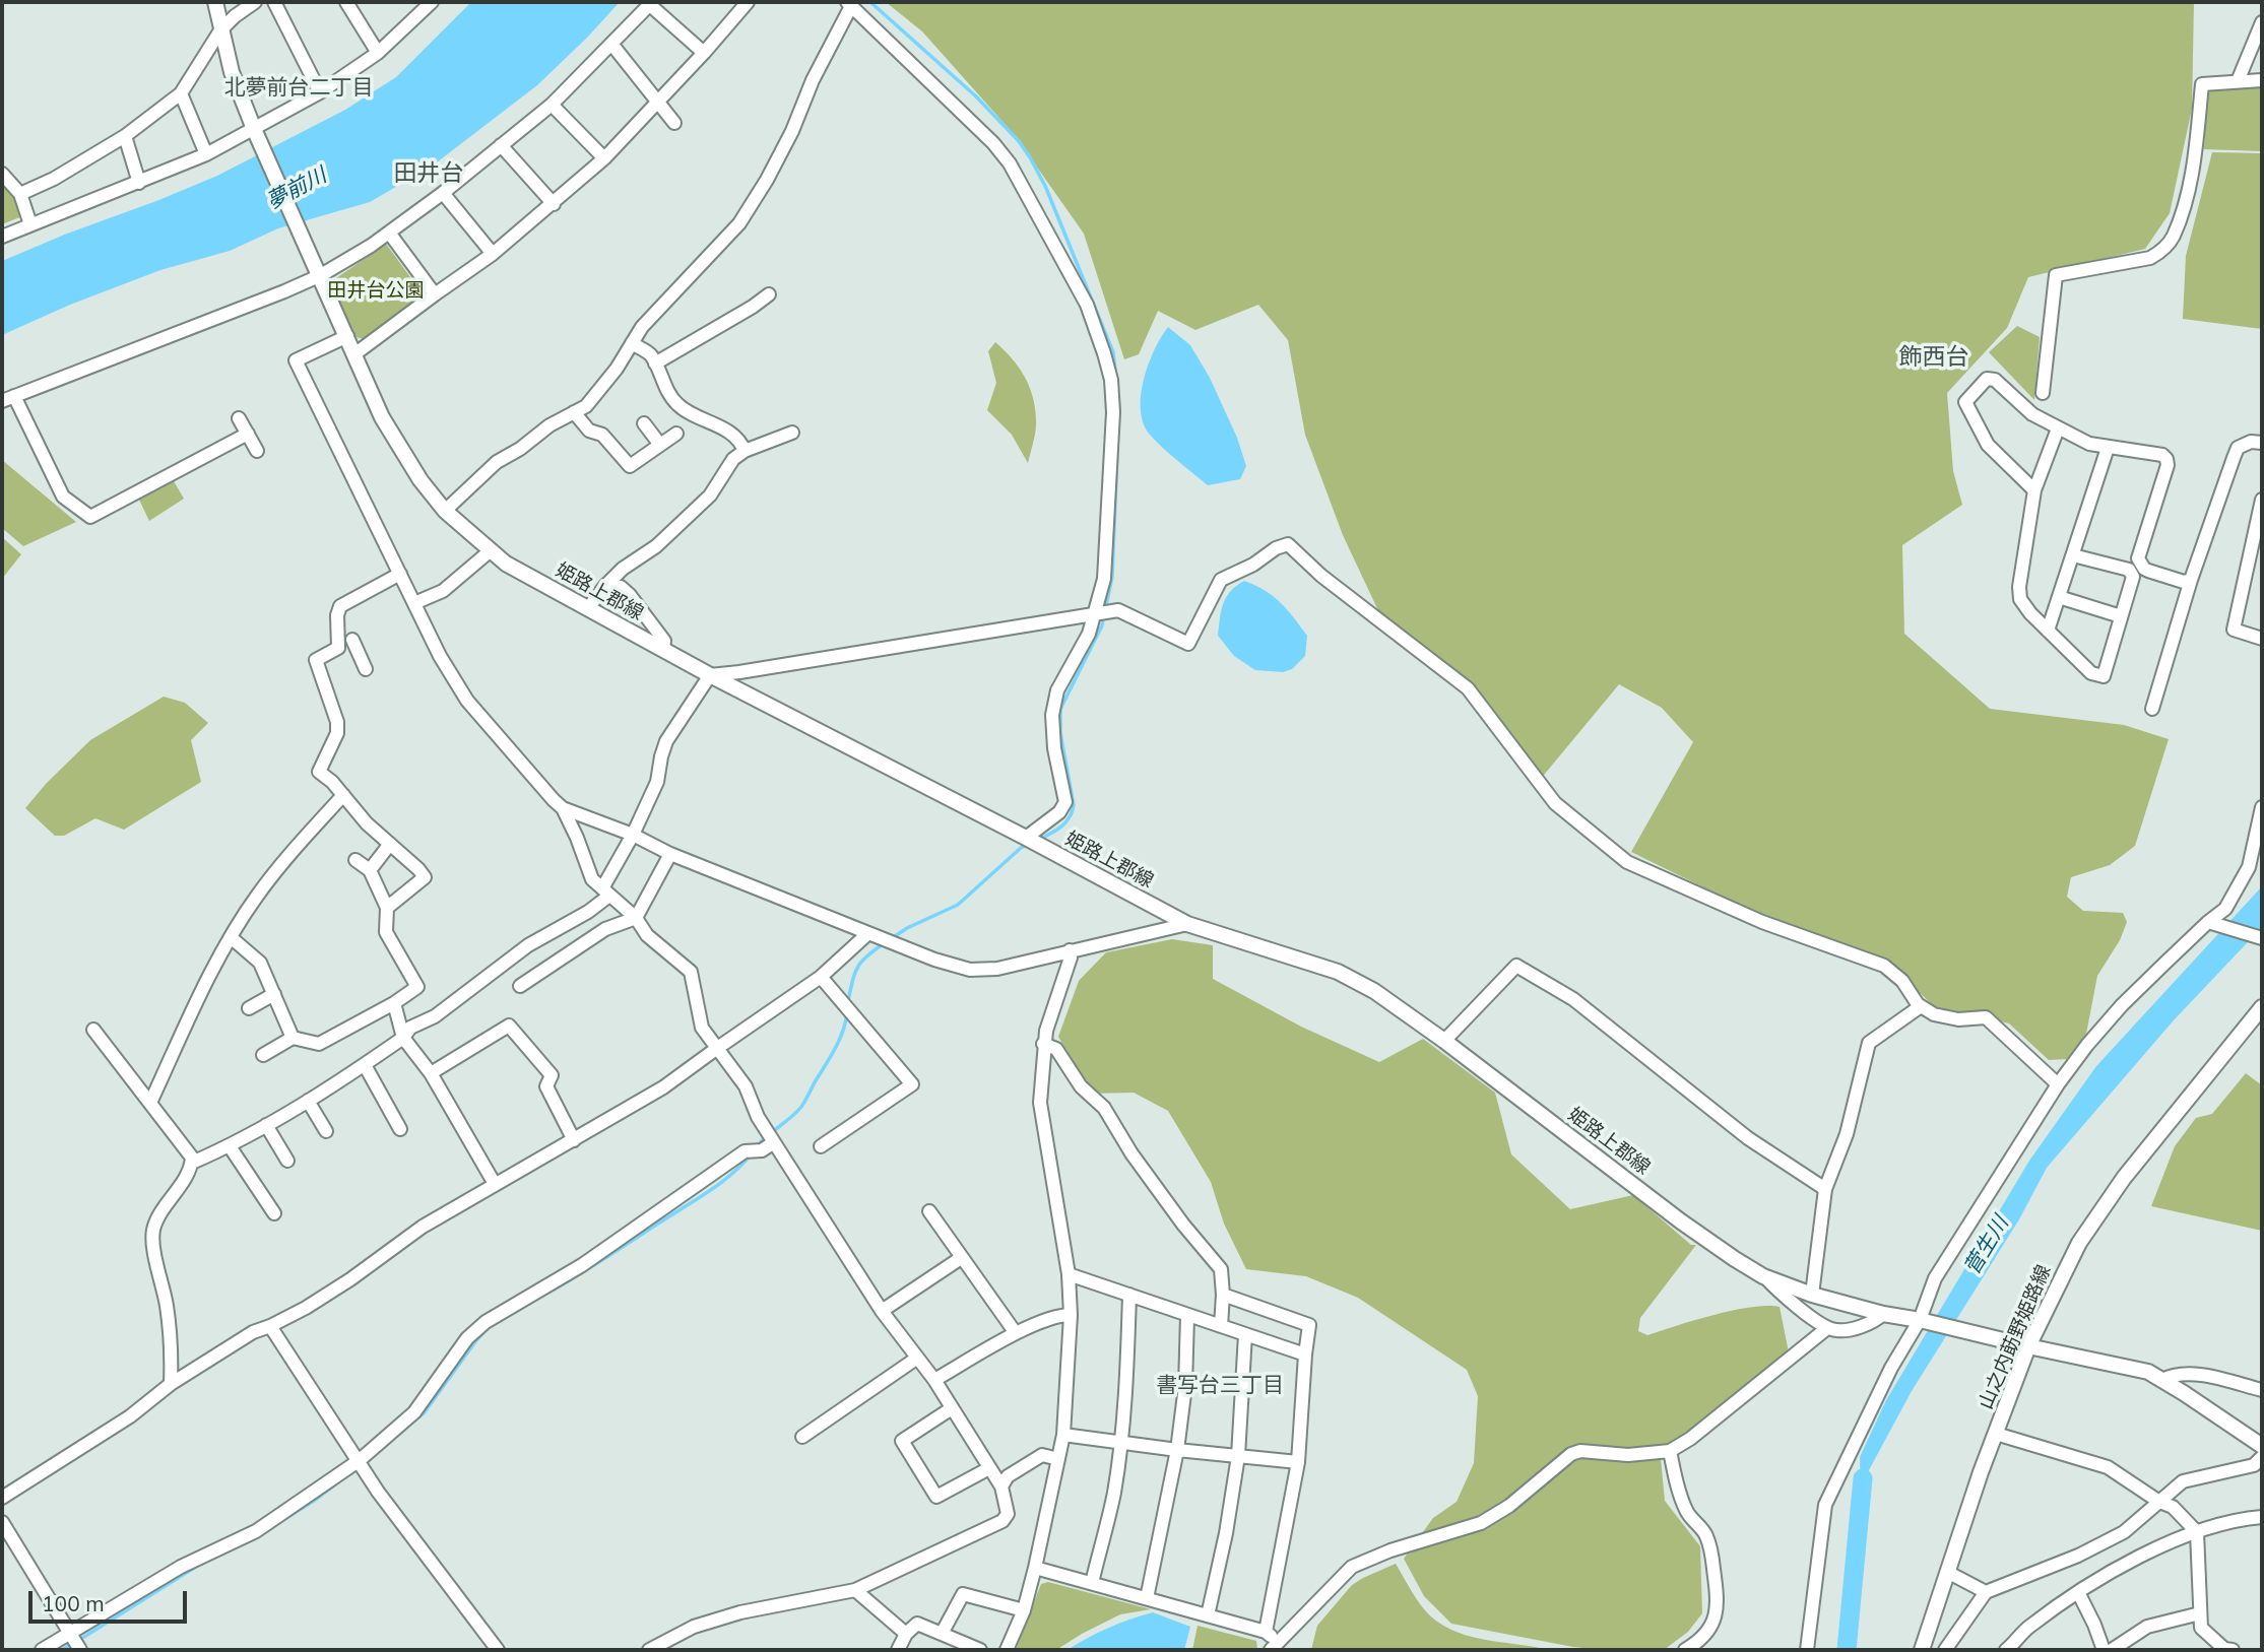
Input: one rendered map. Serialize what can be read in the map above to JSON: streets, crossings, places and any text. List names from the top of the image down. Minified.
{"streets":{"main road":["姫路上郡線","山之内莇野姫路線"]},"crossings":[["姫路上郡線","山之内莇野姫路線"]],"districts":["北夢前台二丁目","田井台","飾西台","書写台三丁目"],"water":["夢前川","菅生川"],"parks":["田井台公園"],"scale_bar":"100 m"}
